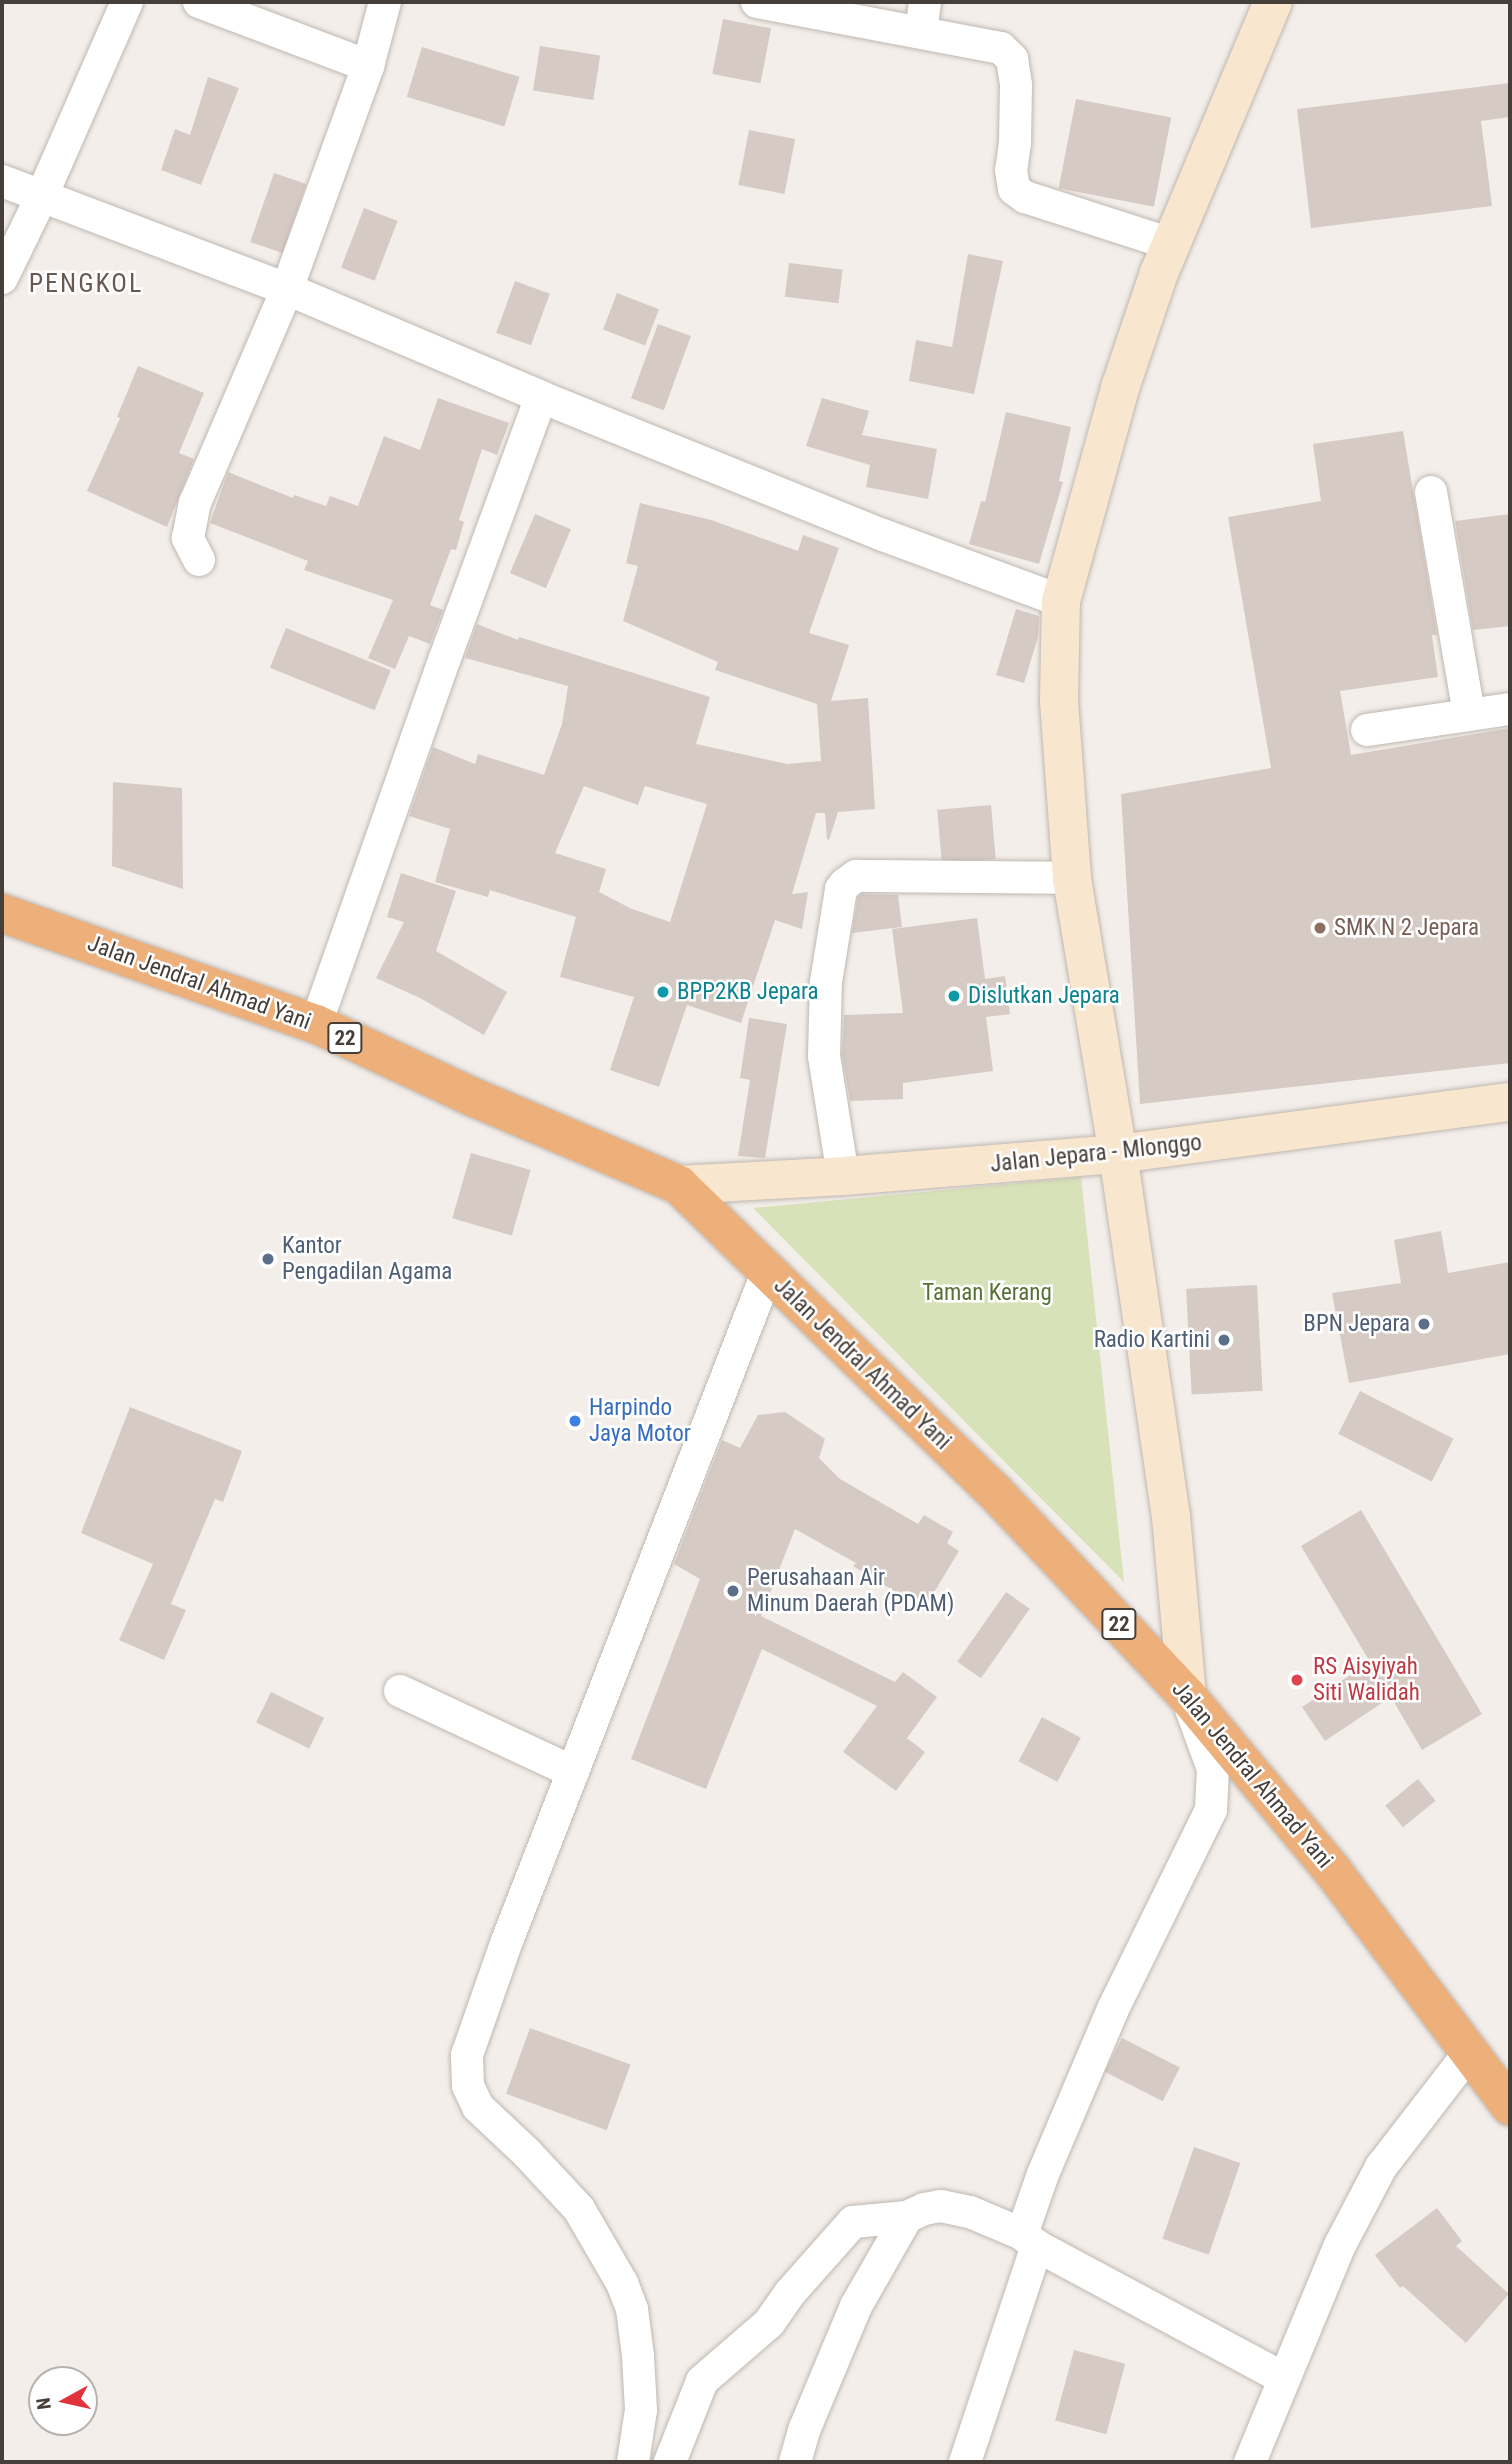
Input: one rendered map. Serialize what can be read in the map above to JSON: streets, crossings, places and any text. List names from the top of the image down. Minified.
{"streets":{"highway":["Jalan Jendral Ahmad Yani","22"],"street":["Jalan Jepara - Mlonggo"]},"crossings":[["Jalan Jendral Ahmad Yani","Jalan Jepara - Mlonggo"]],"districts":["PENGKOL"],"parks":["Taman Kerang"],"places":["SMK N 2 Jepara","BPP2KB Jepara","Dislutkan Jepara","Kantor Pengadilan Agama","BPN Jepara","Radio Kartini","Harpindo Jaya Motor","Perusahaan Air Minum Daerah (PDAM)","RS Aisyiyah Siti Walidah"],"north":"left"}
